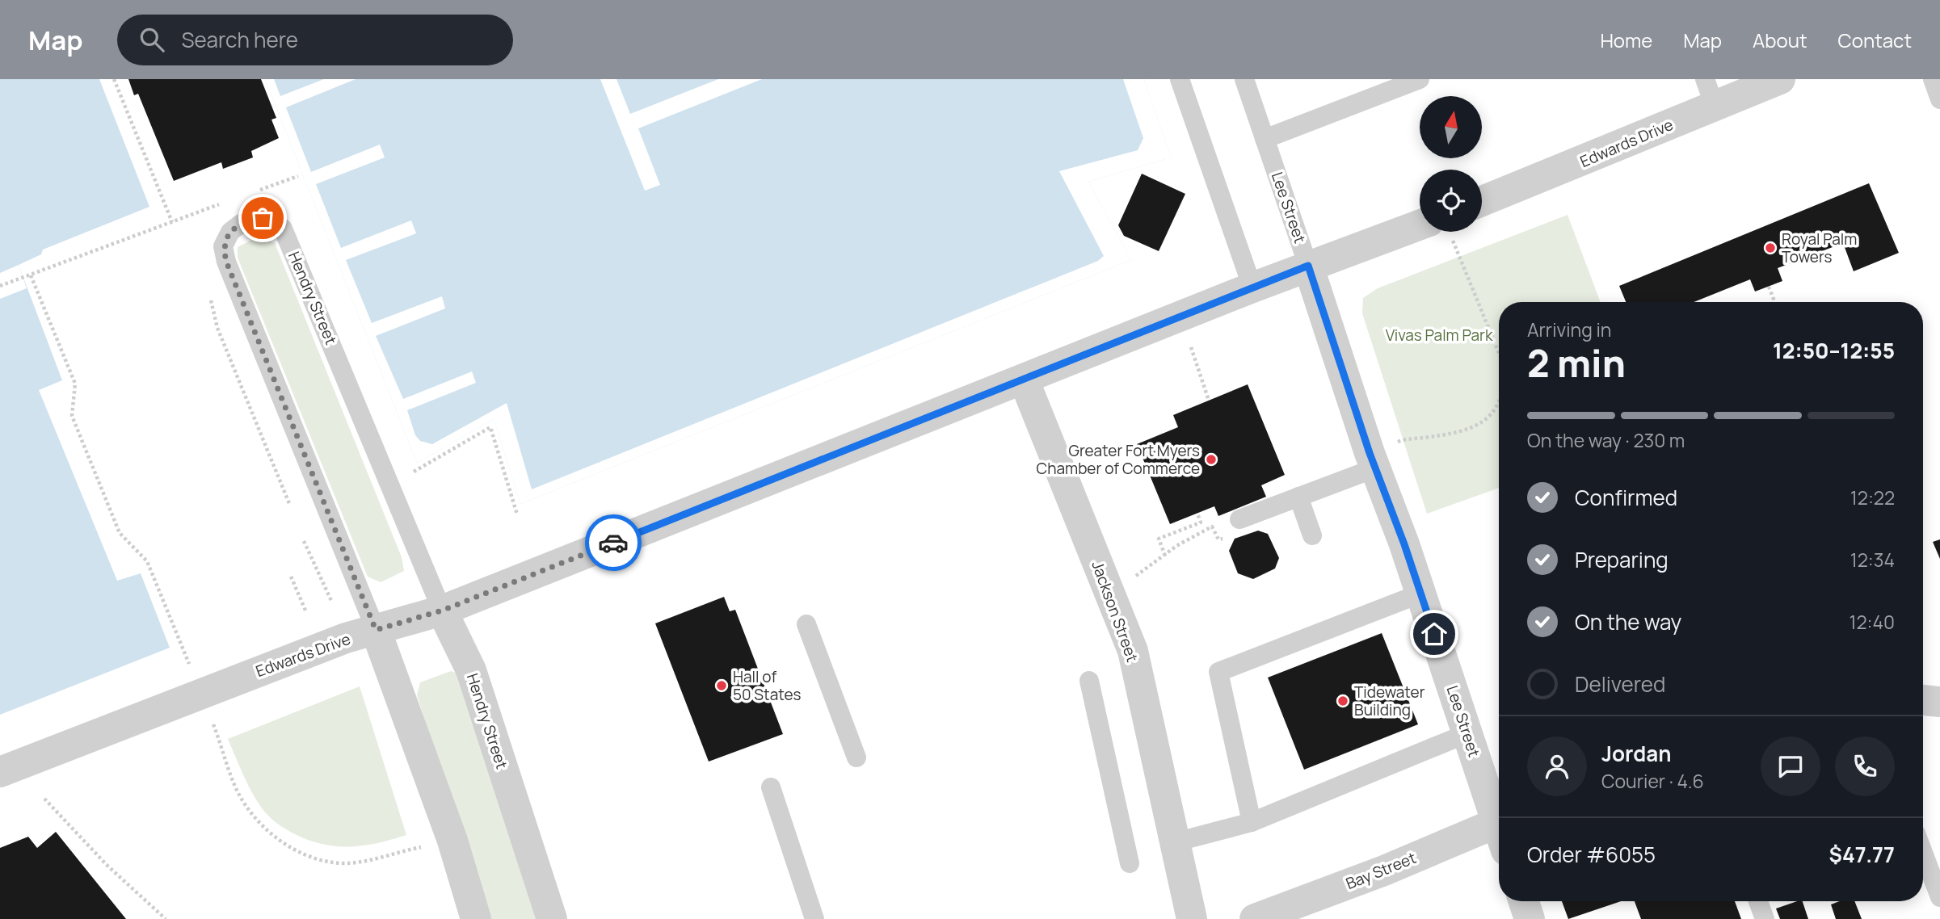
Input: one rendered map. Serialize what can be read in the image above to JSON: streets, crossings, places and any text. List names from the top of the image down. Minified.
{"streets":{"street":["Edwards Drive","Lee Street","Hendry Street","Jackson Street","Bay Street"]},"crossings":[["Edwards Drive","Lee Street"],["Edwards Drive","Hendry Street"],["Edwards Drive","Jackson Street"]],"parks":["Vivas Palm Park"],"places":["Royal Palm Towers","Greater Fort Myers Chamber of Commerce","Hall of 50 States","Tidewater Building"],"north":"top","page":{"header":"Map","search":"Search here","nav":["Home","Map","About","Contact"],"heading":["2 min","Arriving in","12:50–12:55"],"panel":["Jordan","Courier · 4.6","Order #6055","$47.77"],"bar":"On the way · 230 m","list":[["Confirmed","12:22"],["Preparing","12:34"],["On the way","12:40"],"Delivered"]}}
